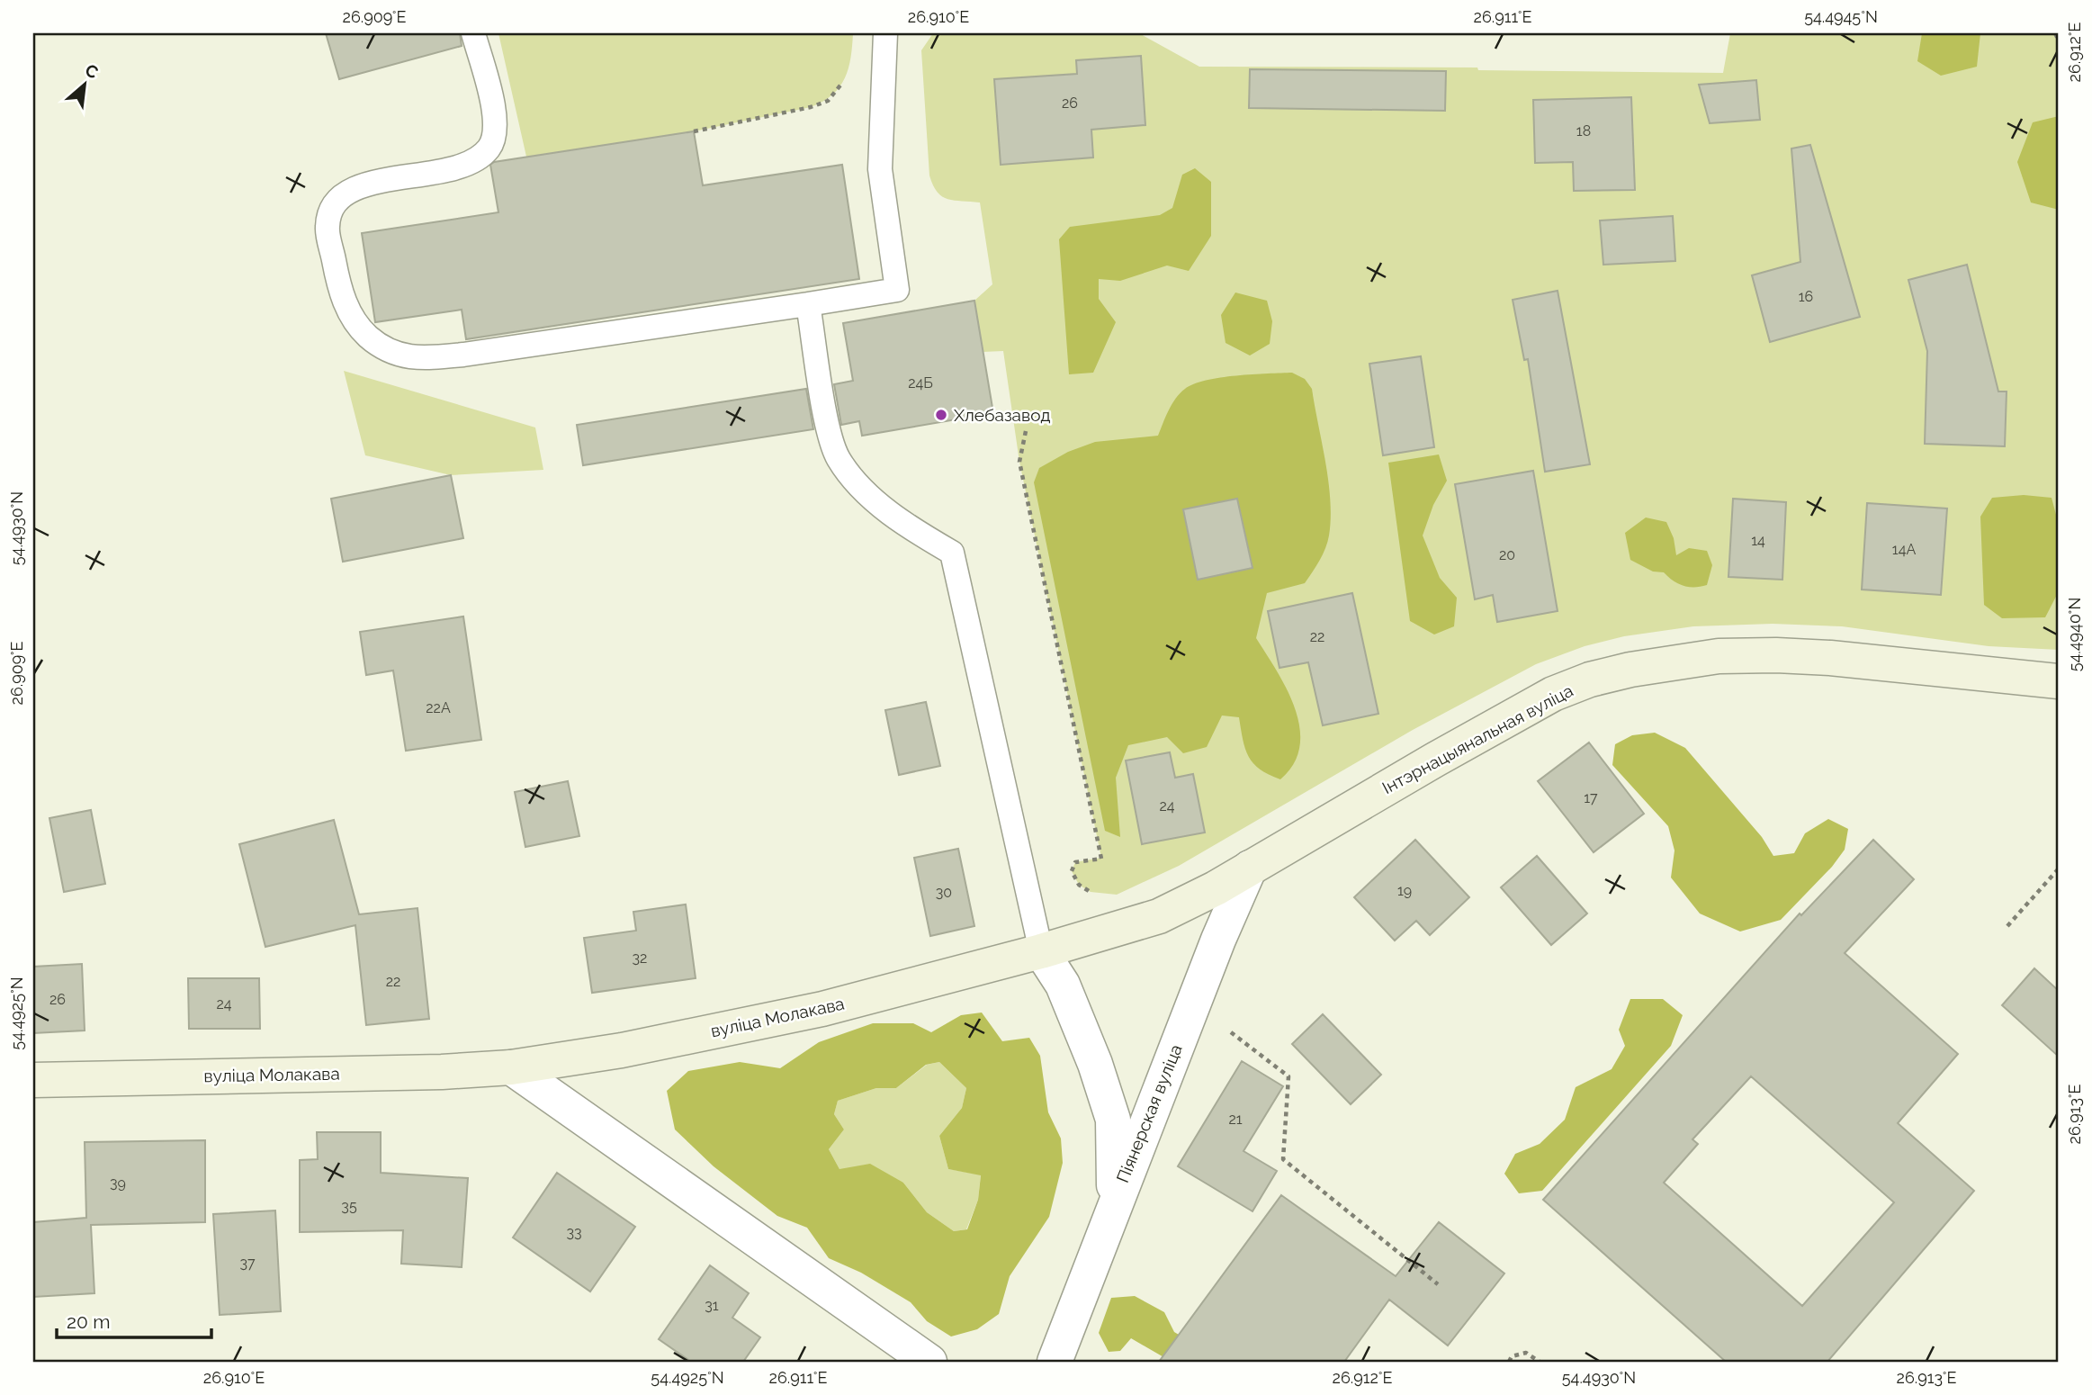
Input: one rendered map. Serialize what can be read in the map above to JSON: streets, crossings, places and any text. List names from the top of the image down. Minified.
{"streets":{"main road":["Інтэрнацыянальная вуліца","вуліца Молакава"],"street":["Піянерская вуліца"]},"crossings":[["Інтэрнацыянальная вуліца","вуліца Молакава"],["Інтэрнацыянальная вуліца","Піянерская вуліца"]],"places":["Хлебазавод"],"house_numbers":["26","18","16","24Б","14","14А","20","22","22А","17","24","19","30","32","22","26","24","21","39","35","33","37","31"],"scale_bar":"20 m","north":"top right","coordinates":["26.909°E","26.910°E","26.911°E","54.4945°N","26.912°E","54.4930°N","54.4940°N","54.4925°N","26.913°E"]}
